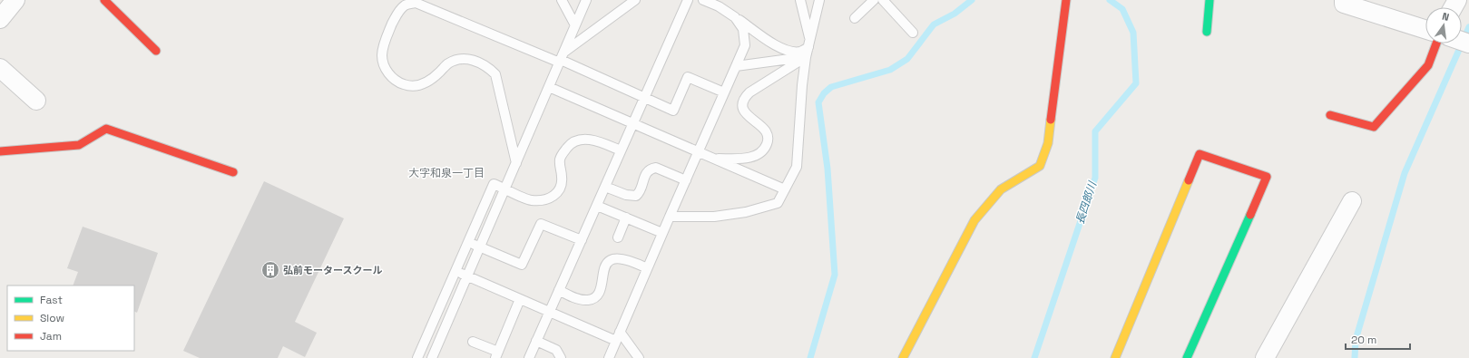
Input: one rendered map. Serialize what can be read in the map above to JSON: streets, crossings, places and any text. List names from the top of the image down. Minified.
{"districts":["大字和泉一丁目"],"water":["長四郎川"],"places":{"building":["弘前モータースクール"]},"legend":["Fast","Slow","Jam"],"scale_bar":"20 m","north":"top"}
